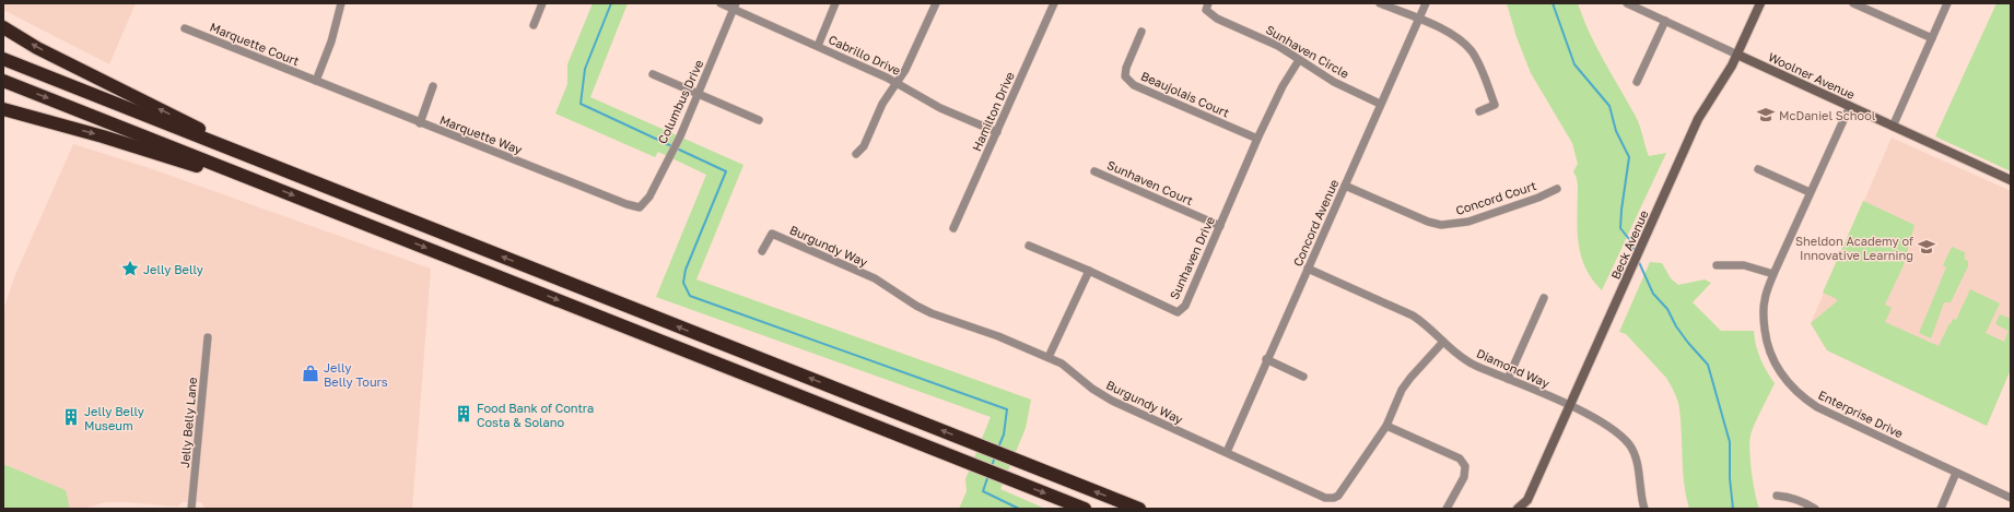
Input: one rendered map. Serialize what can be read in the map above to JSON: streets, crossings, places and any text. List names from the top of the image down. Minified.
{"streets":{"street":["Marquette Court","Sunhaven Circle","Cabrillo Drive","Woolner Avenue","Beaujolais Court","Columbus Drive","Hamilton Drive","Marquette Way","Sunhaven Court","Concord Court","Concord Avenue","Beck Avenue","Burgundy Way","Sunhaven Drive","Diamond Way","Enterprise Drive","Jelly Belly Lane"]},"crossings":[["Marquette Court","Marquette Way"],["Sunhaven Circle","Concord Avenue"],["Sunhaven Circle","Sunhaven Drive"],["Cabrillo Drive","Columbus Drive"],["Cabrillo Drive","Hamilton Drive"],["Woolner Avenue","Beck Avenue"],["Woolner Avenue","Enterprise Drive"],["Beaujolais Court","Sunhaven Drive"],["Columbus Drive","Marquette Way"],["Sunhaven Court","Sunhaven Drive"],["Concord Court","Concord Avenue"],["Concord Avenue","Burgundy Way"],["Concord Avenue","Diamond Way"],["Beck Avenue","Diamond Way"],["Burgundy Way","Diamond Way"]],"places":{"school or university":["McDaniel School","Sheldon Academy of Innovative Learning"],"place":["Jelly Belly"],"shop":["Jelly Belly Tours"],"building":["Food Bank of Contra Costa & Solano","Jelly Belly Museum"]}}
